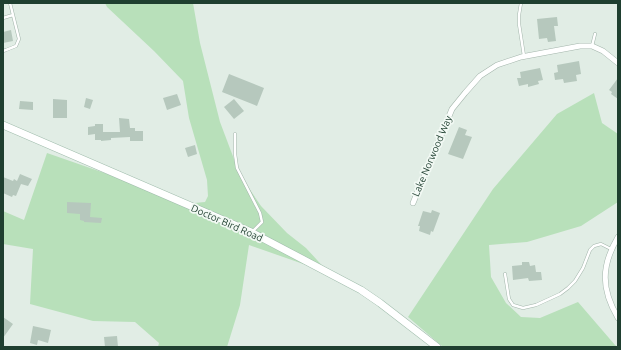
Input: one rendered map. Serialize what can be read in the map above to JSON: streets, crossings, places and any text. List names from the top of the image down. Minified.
{"streets":{"main road":["Doctor Bird Road"],"street":["Lake Norwood Way"]}}
